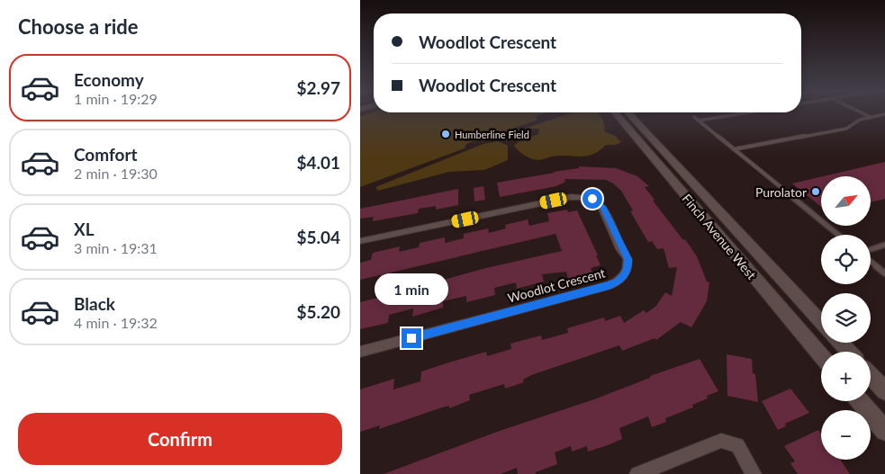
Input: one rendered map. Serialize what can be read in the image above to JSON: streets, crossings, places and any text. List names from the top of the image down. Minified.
{"streets":{"main road":["Finch Avenue West"],"street":["Woodlot Crescent"]},"places":["Humberline Field","Purolator"],"north":"top right","page":{"heading":"Choose a ride","banner":["Woodlot Crescent","Woodlot Crescent"],"list":[{"name":"Economy","note":"1 min · 19:29","value":"$2.97"},{"name":"Comfort","note":"2 min · 19:30","value":"$4.01"},{"name":"XL","note":"3 min · 19:31","value":"$5.04"},{"name":"Black","note":"4 min · 19:32","value":"$5.20"}],"map_buttons":["+","−"],"bubble":"1 min","buttons":"Confirm"}}
